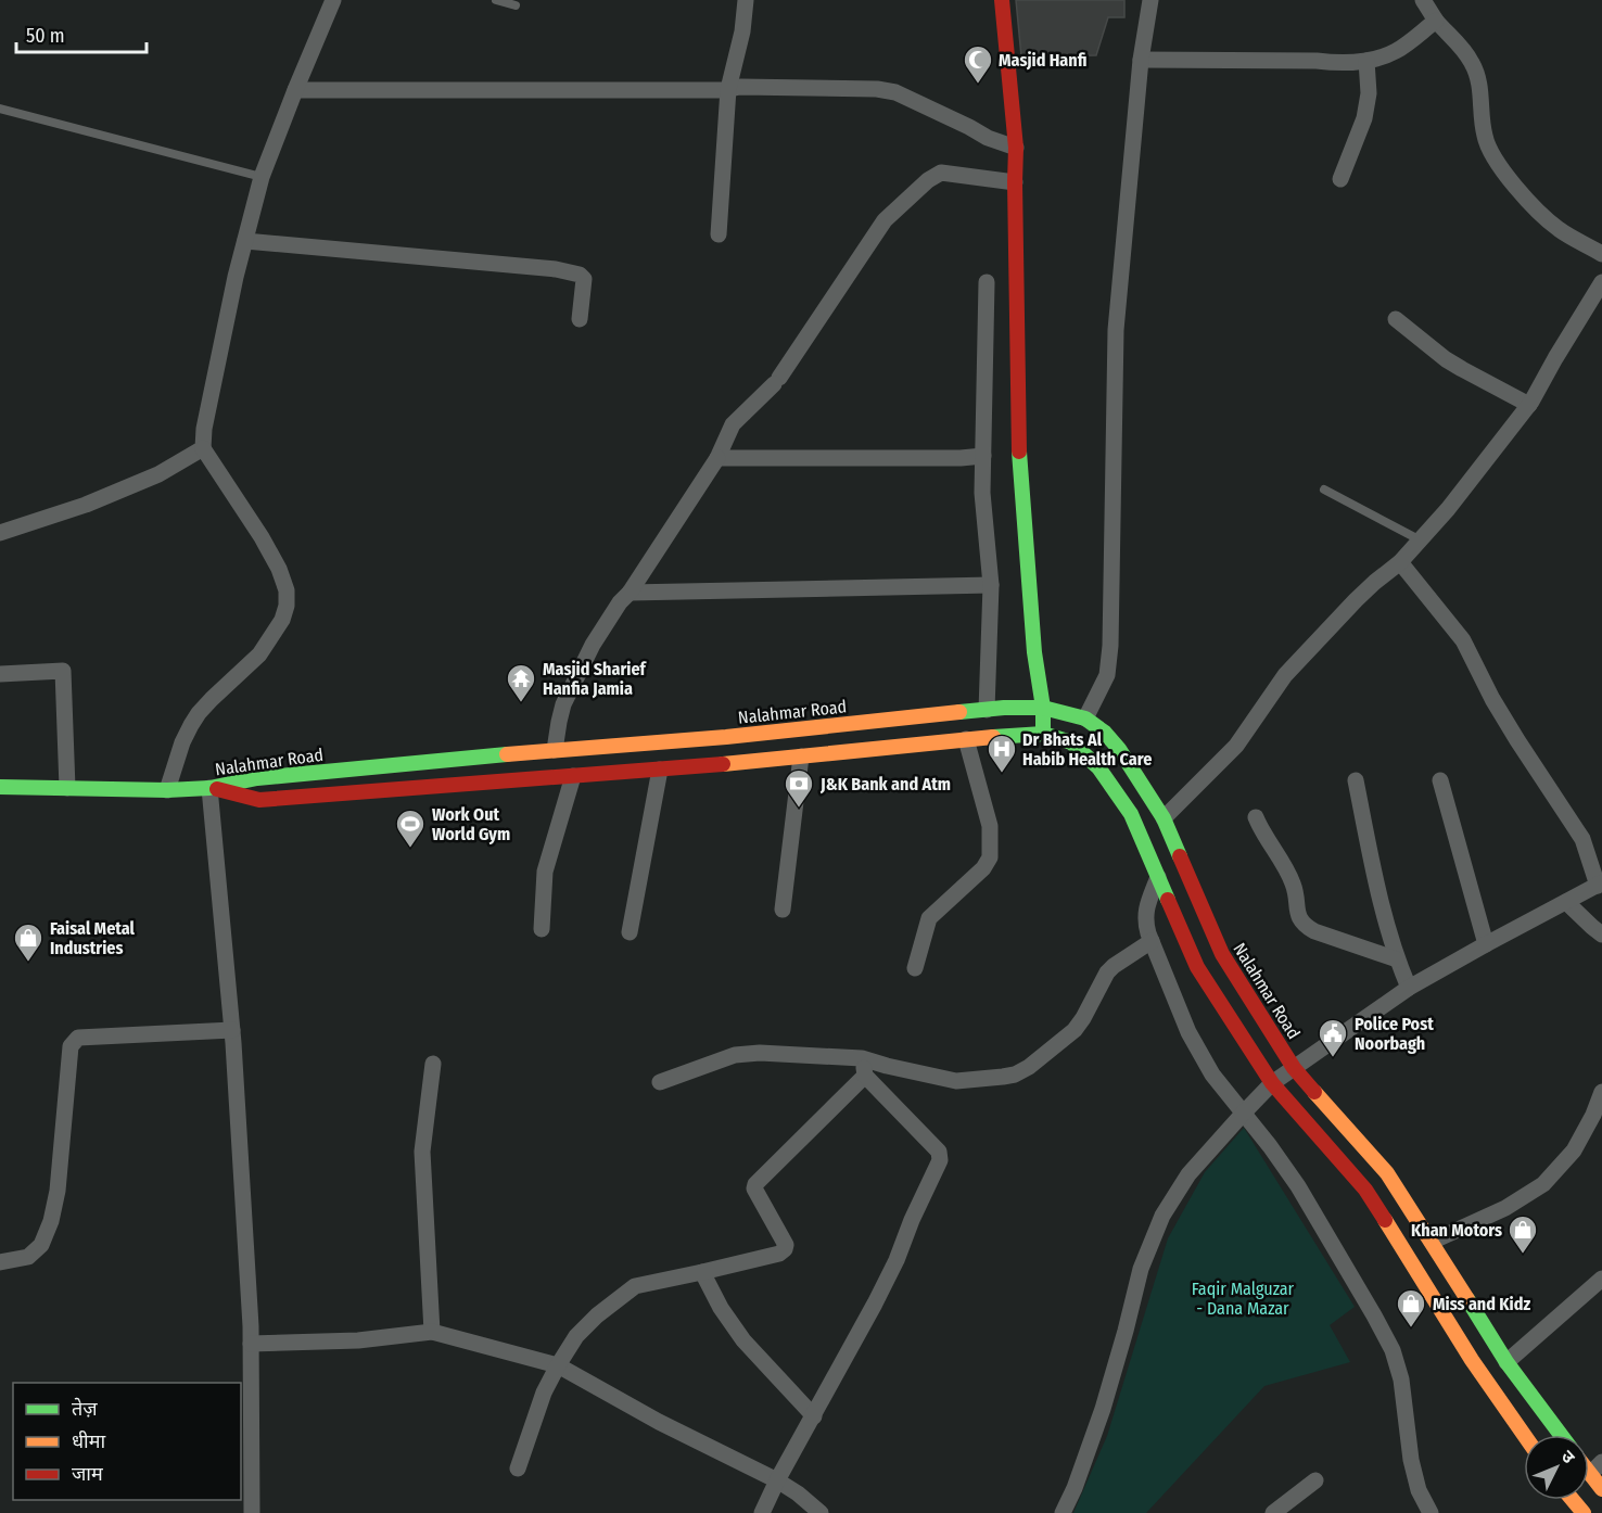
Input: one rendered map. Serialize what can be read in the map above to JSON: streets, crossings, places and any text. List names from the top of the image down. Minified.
{"streets":{"main road":["Nalahmar Road"]},"parks":["Faqir Malguzar - Dana Mazar"],"places":{"mosque":["Masjid Hanfi"],"temple":["Masjid Sharief Hanfia Jamia"],"hospital":["Dr Bhats Al Habib Health Care"],"bank":["J&K Bank and Atm"],"sports":["Work Out World Gym"],"shop":["Faisal Metal Industries","Khan Motors","Miss and Kidz"],"public building":["Police Post Noorbagh"]},"legend":["तेज़","धीमा","जाम"],"scale_bar":"50 m","north":"top right"}
